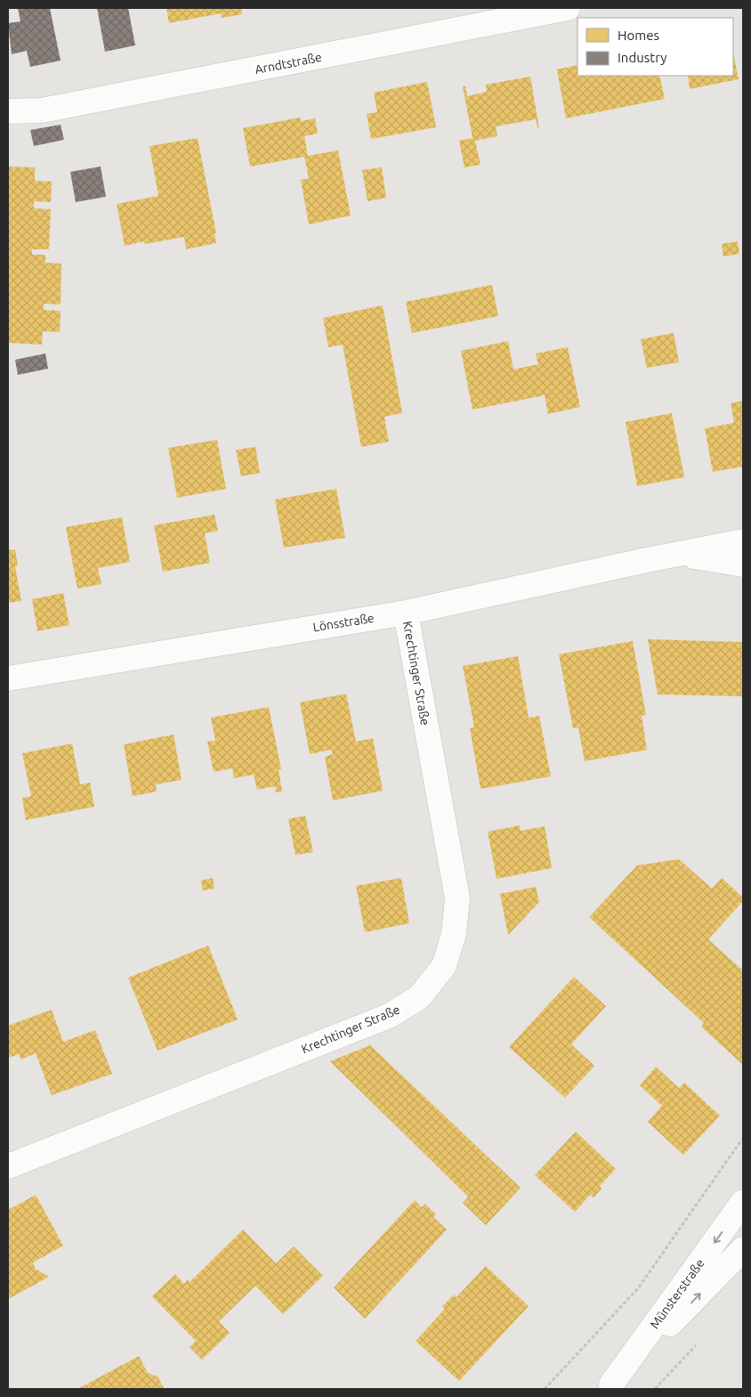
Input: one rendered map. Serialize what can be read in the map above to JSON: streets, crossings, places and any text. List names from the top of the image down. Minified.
{"streets":{"street":["Arndtstraße","Lönsstraße","Krechtinger Straße","Münsterstraße"]},"crossings":[["Lönsstraße","Krechtinger Straße"]],"legend":["Homes","Industry"]}
